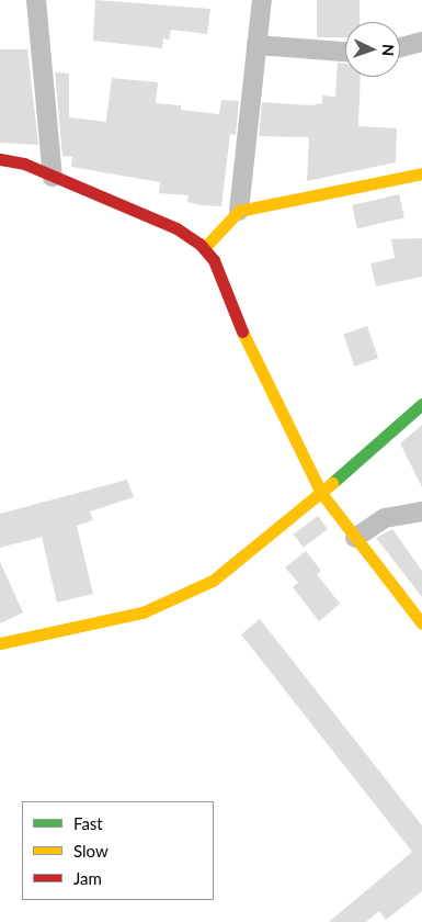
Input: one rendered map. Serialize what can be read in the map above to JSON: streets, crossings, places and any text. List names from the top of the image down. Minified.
{"legend":["Fast","Slow","Jam"],"north":"right"}
